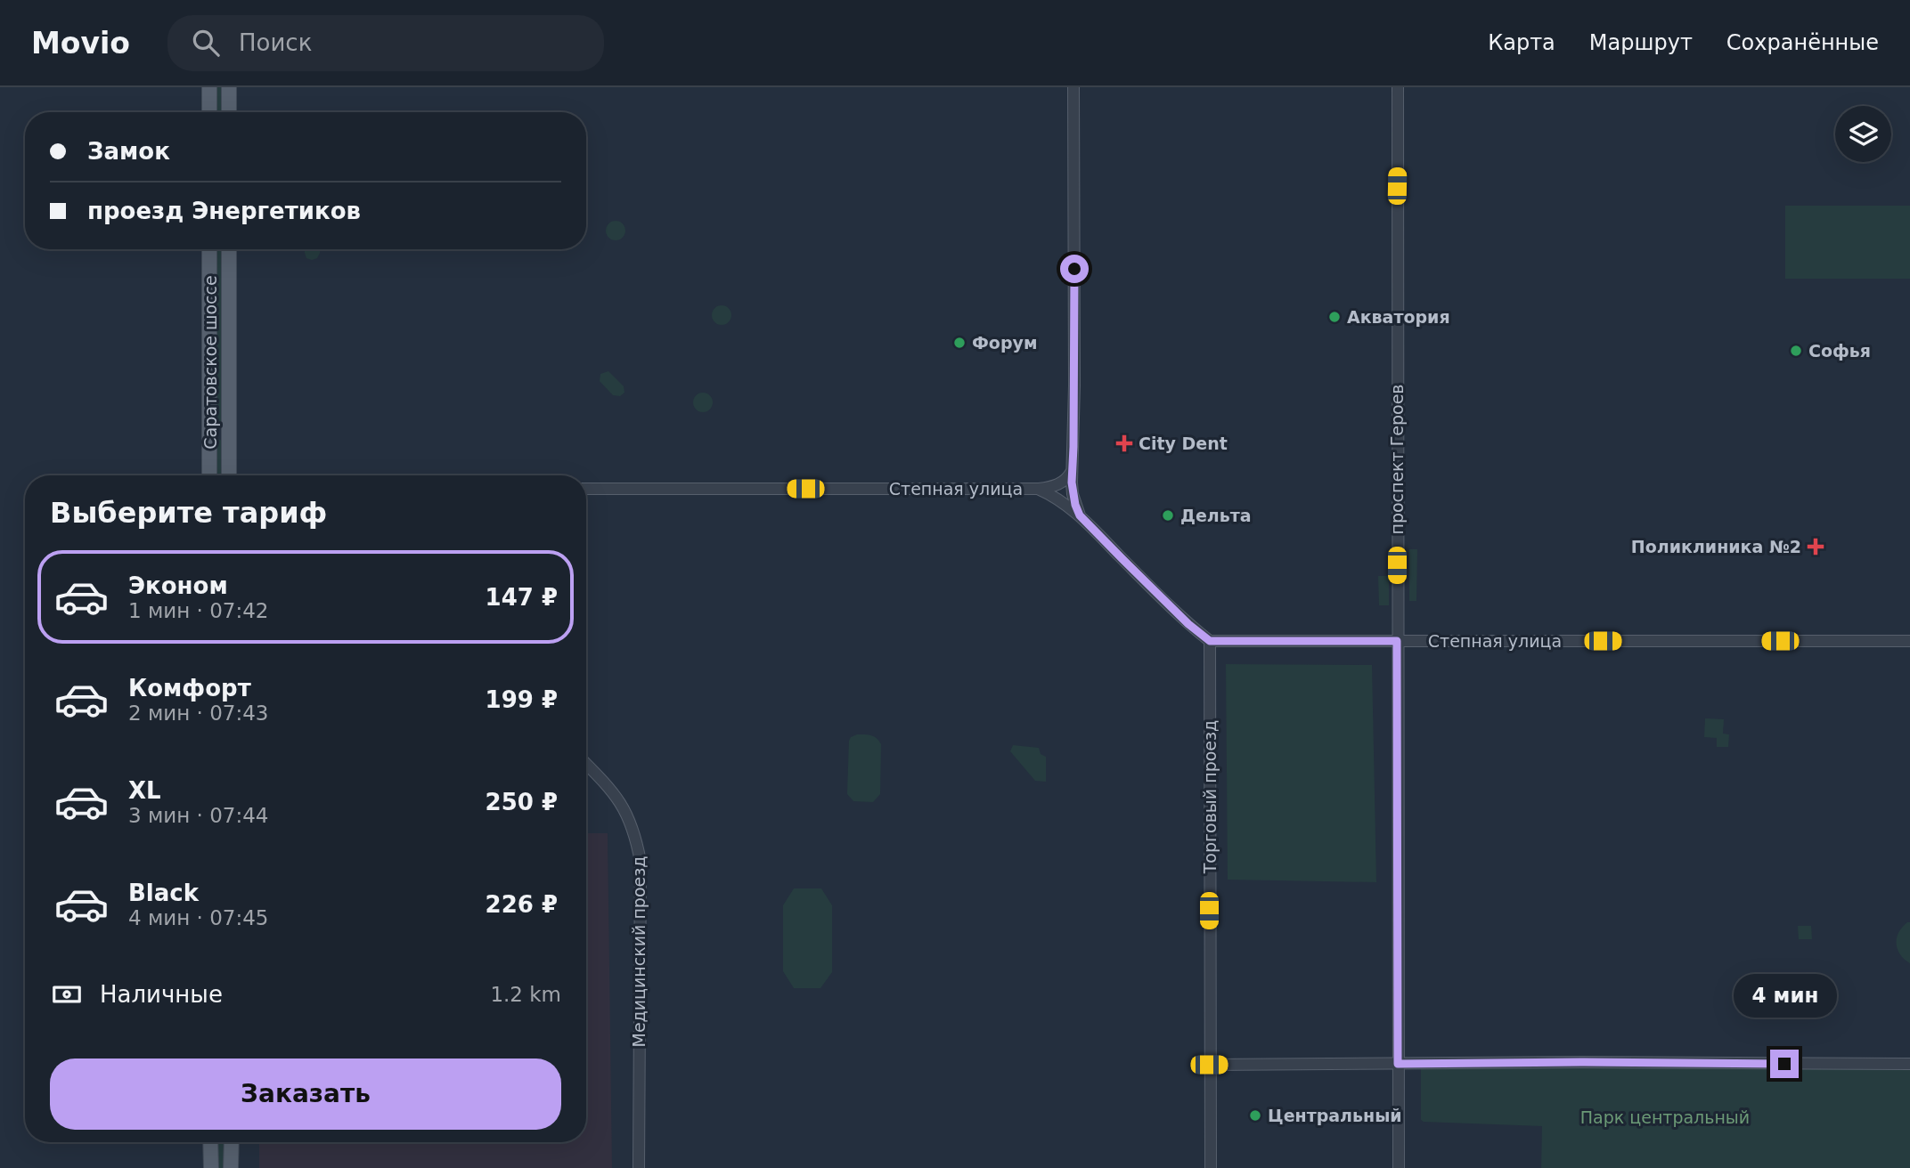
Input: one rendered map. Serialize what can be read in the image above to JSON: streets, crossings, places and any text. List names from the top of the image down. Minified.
{"streets":{"main road":["Саратовское шоссе"],"street":["проспект Героев","Степная улица","Торговый проезд","Медицинский проезд"]},"crossings":[["проспект Героев","Степная улица"],["Степная улица","Торговый проезд"]],"parks":["Парк центральный"],"places":{"other":["Акватория","Форум","Софья","Дельта","Центральный"],"health":["City Dent","Поликлиника №2"]},"page":{"header":"Movio","search":"Поиск","nav":["Карта","Маршрут","Сохранённые"],"banner":["Замок","проезд Энергетиков"],"heading":"Выберите тариф","list":[{"name":"Эконом","note":"1 мин · 07:42","value":"147 ₽"},{"name":"Комфорт","note":"2 мин · 07:43","value":"199 ₽"},{"name":"XL","note":"3 мин · 07:44","value":"250 ₽"},{"name":"Black","note":"4 мин · 07:45","value":"226 ₽"}],"pay":["Наличные","1.2 km"],"bubble":"4 мин","buttons":"Заказать"}}
